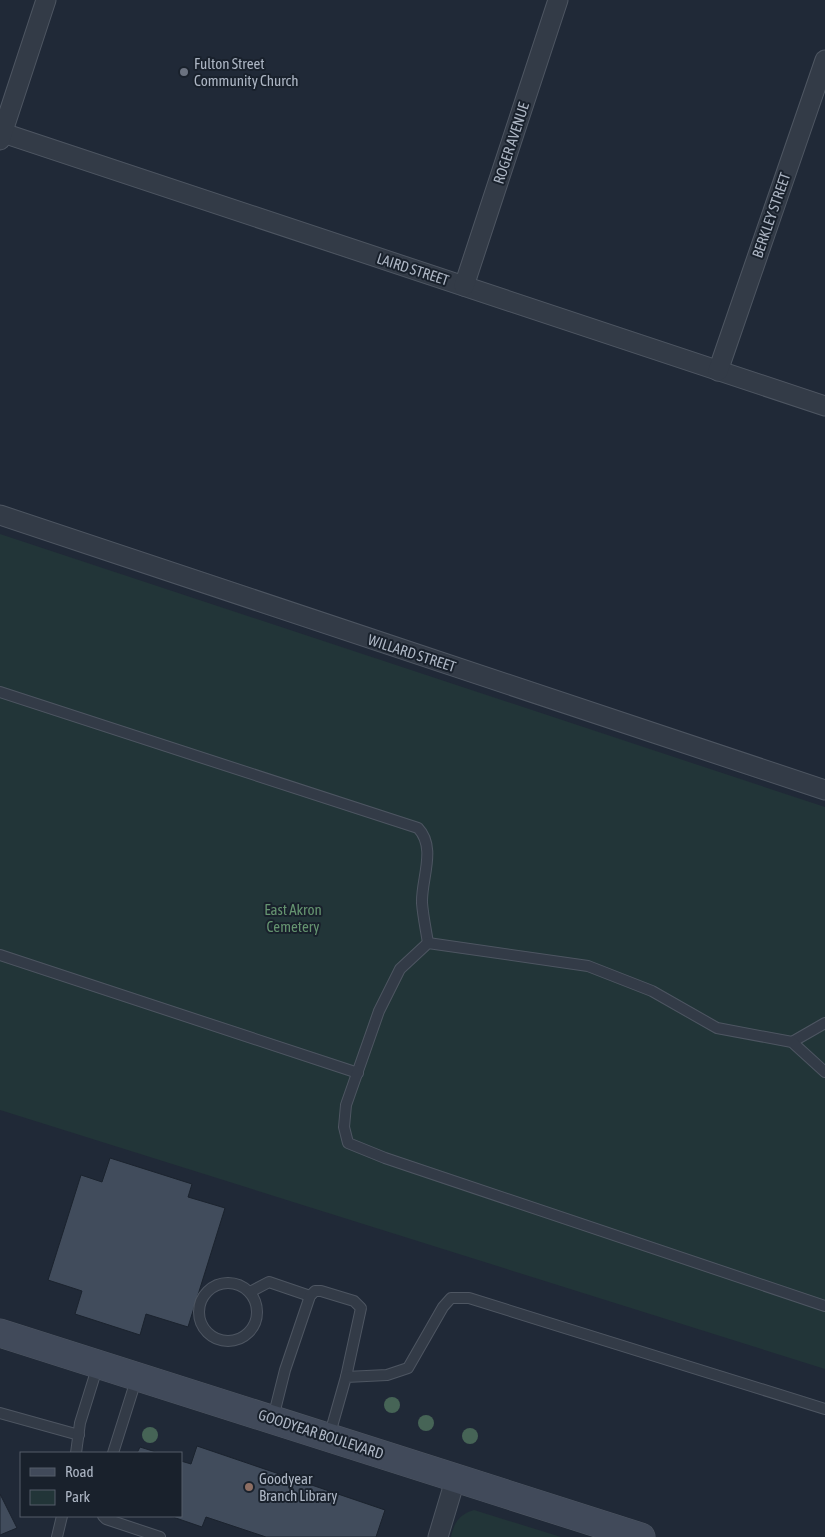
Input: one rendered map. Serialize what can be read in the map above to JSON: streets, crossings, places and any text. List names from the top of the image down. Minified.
{"streets":{"street":["ROGER AVENUE","BERKLEY STREET","LAIRD STREET","WILLARD STREET","GOODYEAR BOULEVARD"]},"crossings":[["ROGER AVENUE","LAIRD STREET"],["BERKLEY STREET","LAIRD STREET"]],"parks":["East Akron Cemetery"],"places":["Fulton Street Community Church","Goodyear Branch Library"],"legend":["Road","Park"]}
